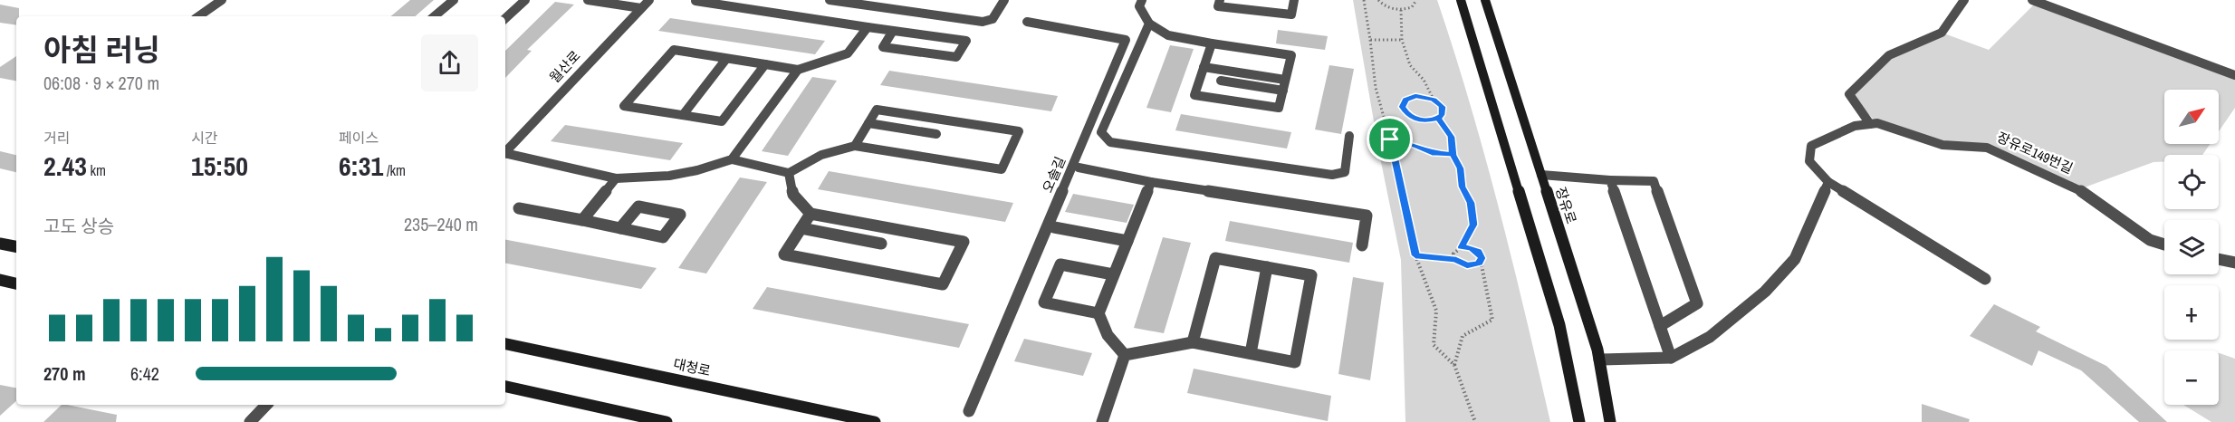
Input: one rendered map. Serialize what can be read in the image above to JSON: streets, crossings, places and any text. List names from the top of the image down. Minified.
{"streets":{"main road":["장유로","대청로"],"street":["월산로","장유로149번길","오솔길"]},"north":"top right","page":{"heading":["아침 러닝","06:08 · 9 × 270 m"],"map_buttons":["+","−"],"stats":[["거리","2.43 km"],["시간","15:50"],["페이스","6:31 /km"]],"chart":["고도 상승","235–240 m"],"list":[{"name":"270 m","note":"6:42"}]}}
